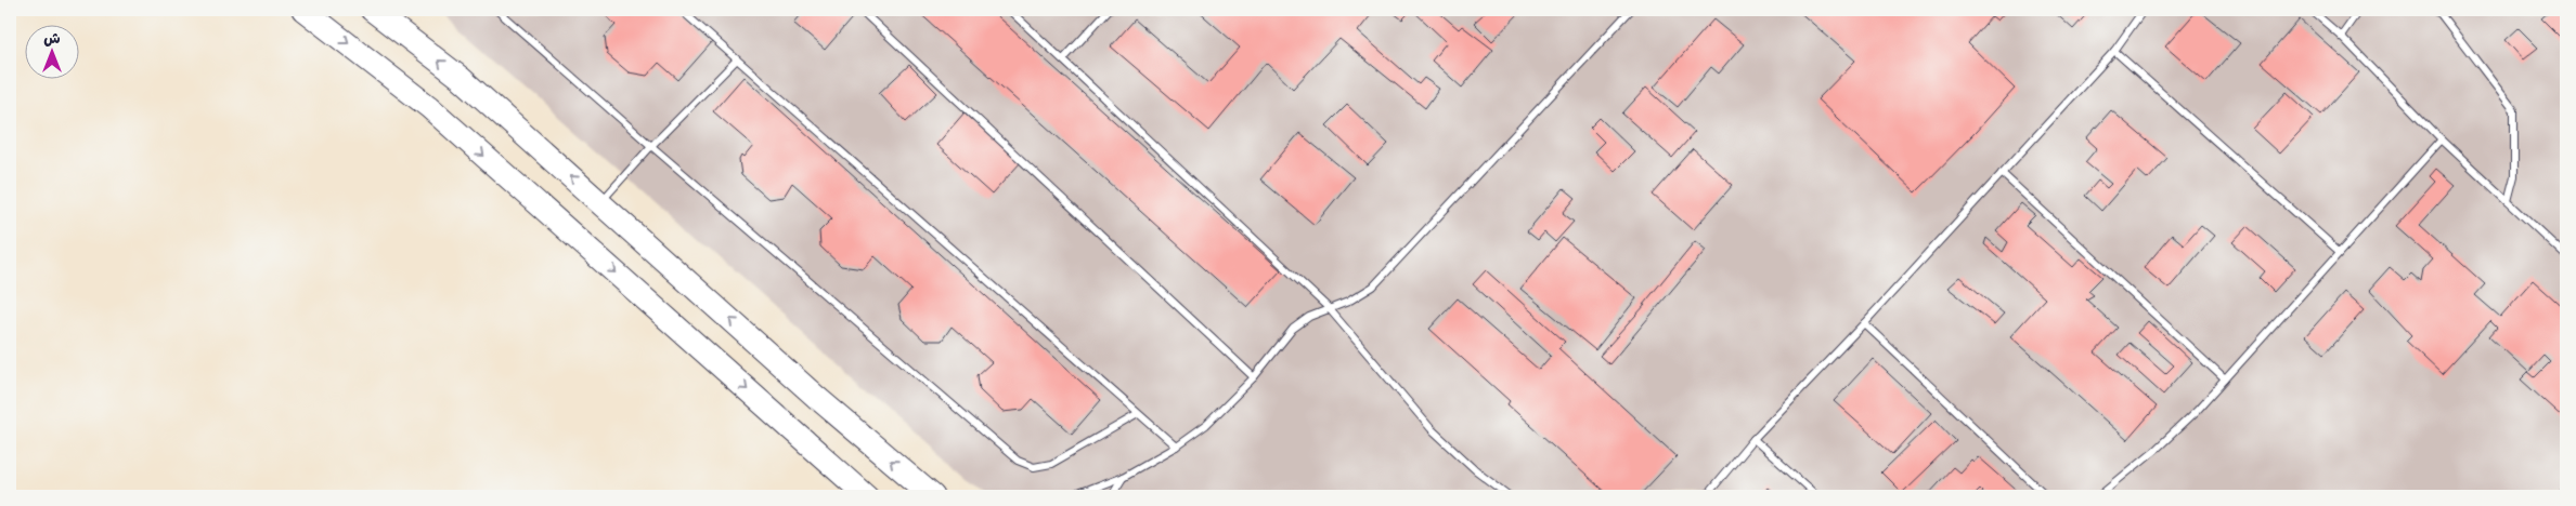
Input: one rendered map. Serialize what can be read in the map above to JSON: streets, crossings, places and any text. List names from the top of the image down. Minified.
{"north":"top"}
